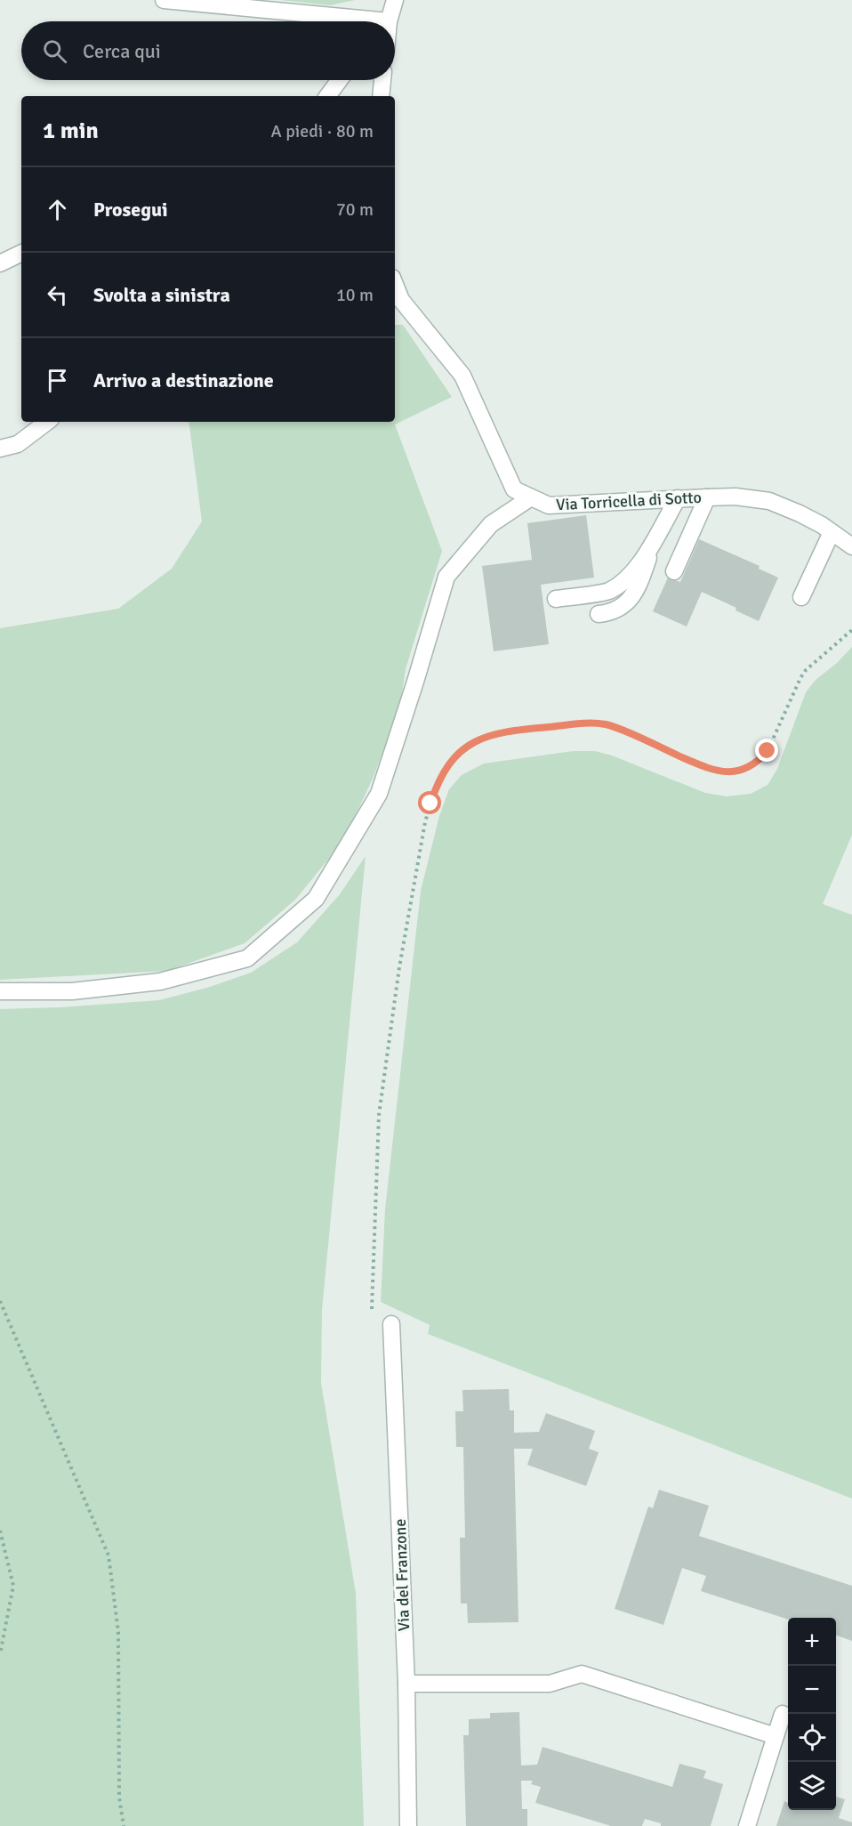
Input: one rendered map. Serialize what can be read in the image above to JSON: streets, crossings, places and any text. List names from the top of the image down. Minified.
{"streets":{"street":["Via Torricella di Sotto","Via del Franzone"]},"page":{"search":"Cerca qui","heading":["1 min","A piedi · 80 m"],"list":[["Prosegui","70 m"],["Svolta a sinistra","10 m"],"Arrivo a destinazione"],"map_buttons":["+","−"]}}
